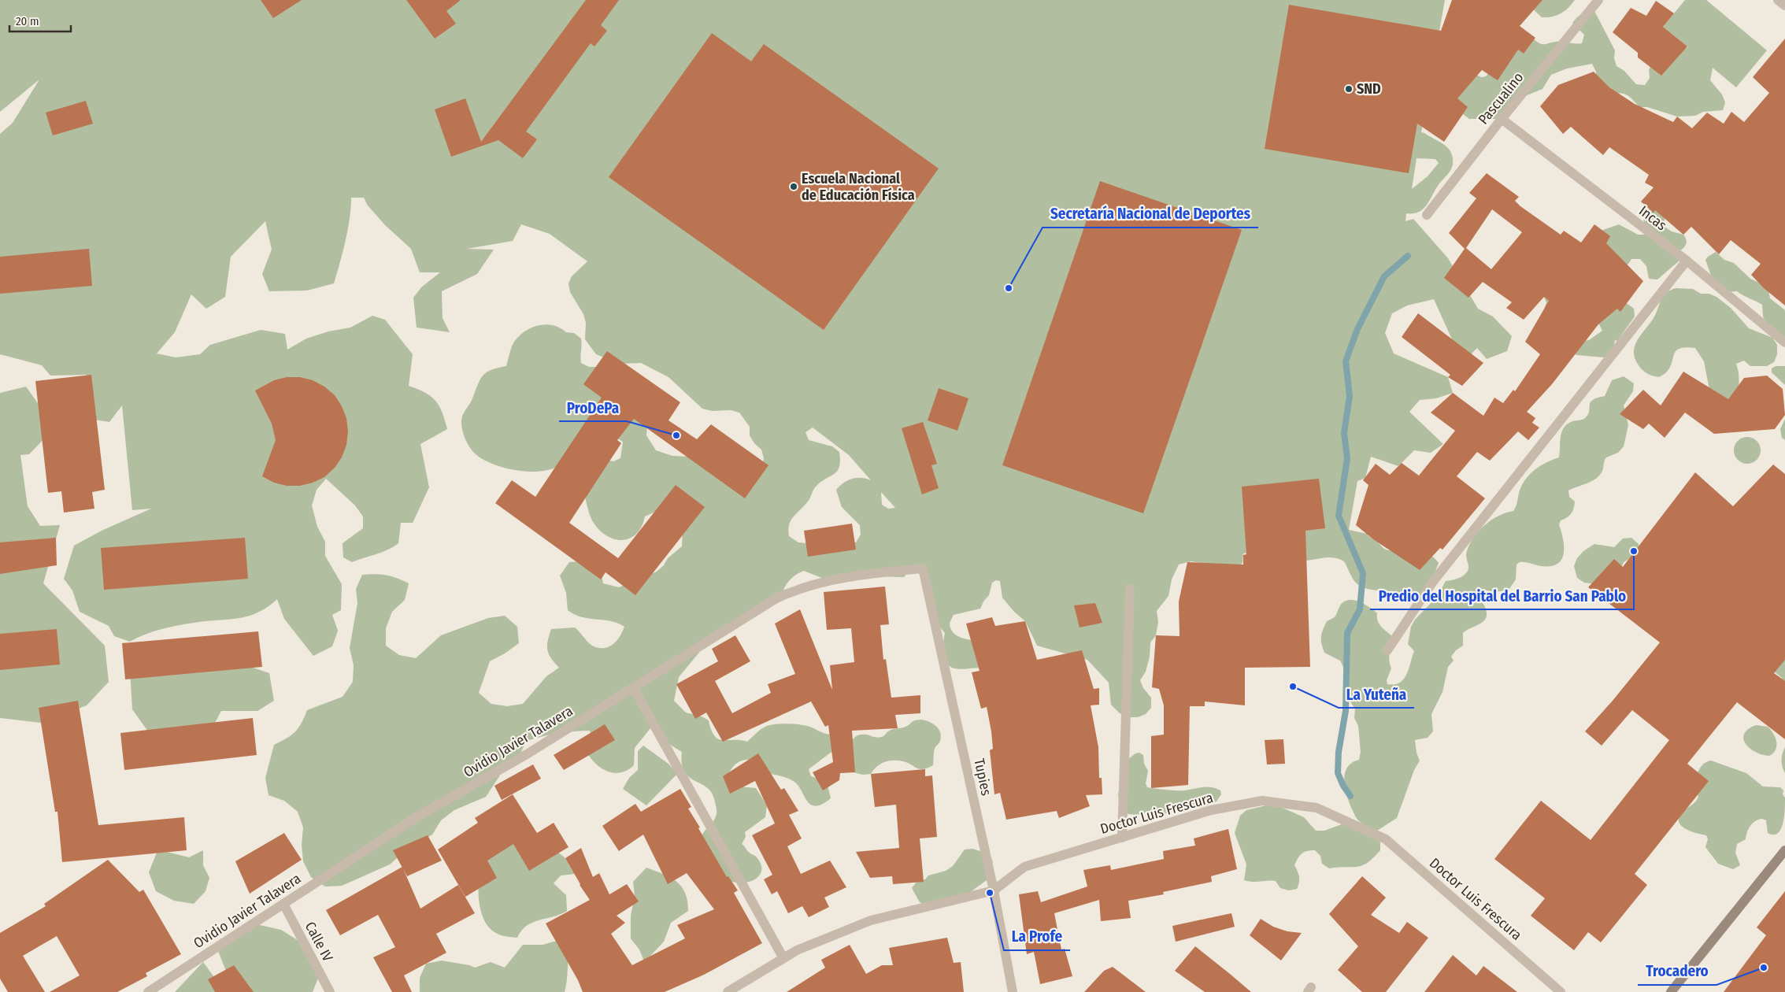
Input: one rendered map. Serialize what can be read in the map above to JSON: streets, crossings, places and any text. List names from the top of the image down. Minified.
{"streets":{"street":["Pascualino","Incas","Ovidio Javier Talavera","Tupies","Doctor Luis Frescura","Calle IV"]},"crossings":[["Pascualino","Incas"],["Ovidio Javier Talavera","Tupies"],["Ovidio Javier Talavera","Calle IV"],["Tupies","Doctor Luis Frescura"]],"places":["SND","Escuela Nacional de Educación Física","Secretaría Nacional de Deportes","ProDePa","Predio del Hospital del Barrio San Pablo","La Yuteña","La Profe","Trocadero"],"scale_bar":"20 m"}
